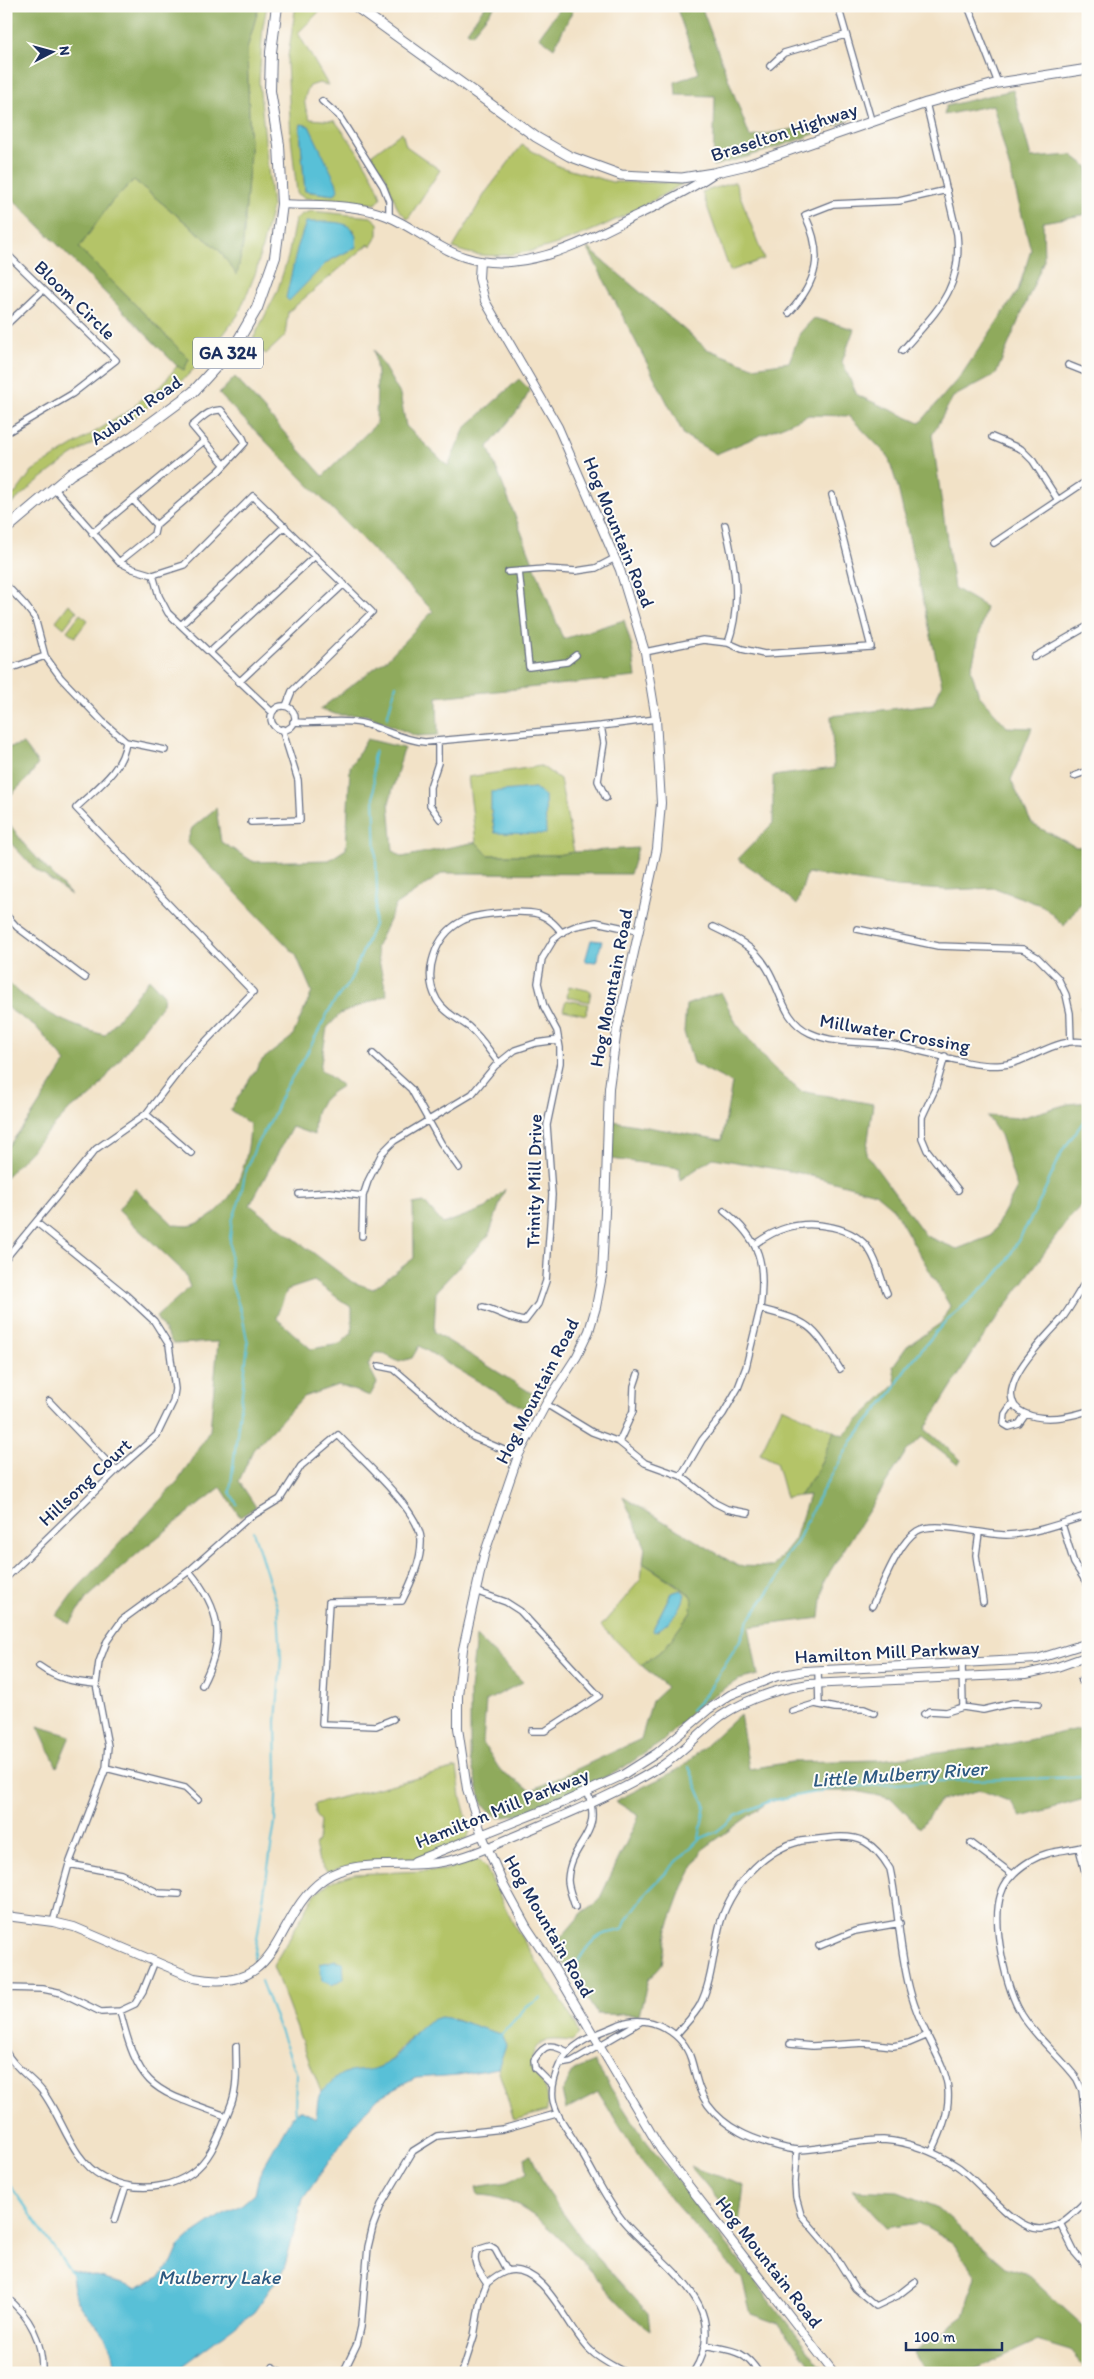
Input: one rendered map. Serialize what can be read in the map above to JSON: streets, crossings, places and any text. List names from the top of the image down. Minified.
{"streets":{"main road":["Braselton Highway","GA 324","Auburn Road"],"street":["Bloom Circle","Hog Mountain Road","Millwater Crossing","Trinity Mill Drive","Hillsong Court","Hamilton Mill Parkway"]},"crossings":[["Hog Mountain Road","Trinity Mill Drive"],["Hog Mountain Road","Hamilton Mill Parkway"]],"water":["Little Mulberry River","Mulberry Lake"],"scale_bar":"100 m","north":"right"}
